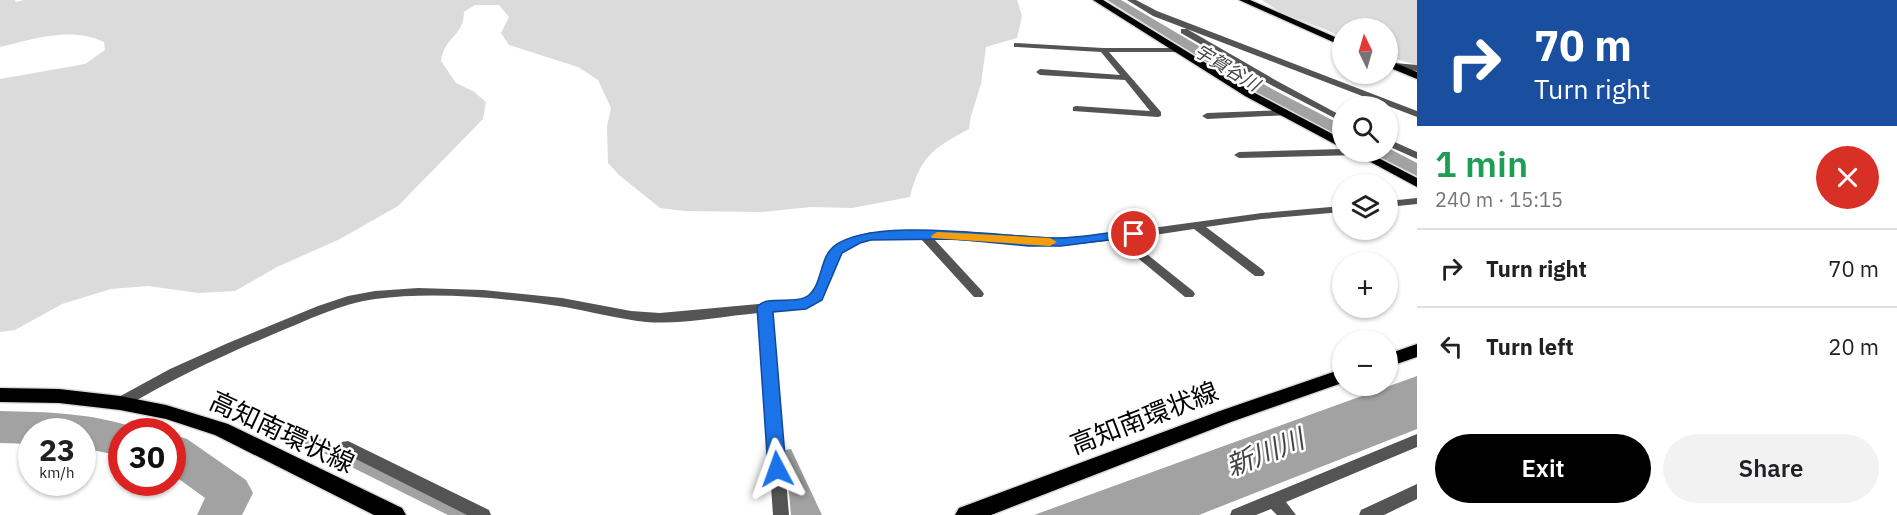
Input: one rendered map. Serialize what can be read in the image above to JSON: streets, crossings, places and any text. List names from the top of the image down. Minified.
{"streets":{"main road":["高知南環状線"]},"water":["宇賀谷川","新川川"],"north":"top","page":{"turn":["70 m","Turn right"],"map_buttons":["+","−"],"heading":["1 min","240 m · 15:15"],"list":[{"name":"Turn right","value":"70 m"},{"name":"Turn left","value":"20 m"}],"speed":"23 km/h","limit":"30","buttons":["Exit","Share"]}}
